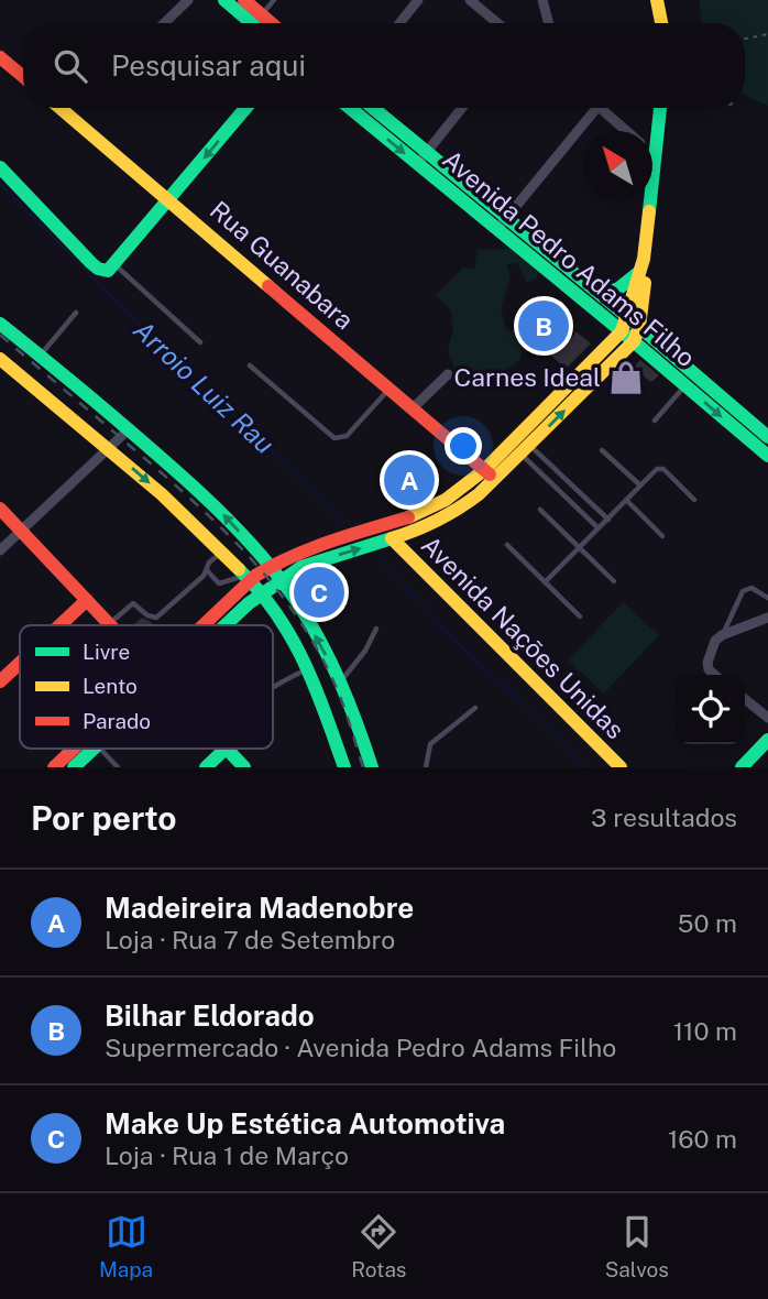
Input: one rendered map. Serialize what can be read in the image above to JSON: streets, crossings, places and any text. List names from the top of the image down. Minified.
{"streets":{"main road":["Avenida Pedro Adams Filho","Rua Guanabara","Avenida Nações Unidas"]},"water":["Arroio Luiz Rau"],"places":{"shop":["Carnes Ideal"]},"legend":["Livre","Lento","Parado"],"north":"top left","page":{"search":"Pesquisar aqui","pins":["B","A","C"],"heading":["Por perto","3 resultados"],"list":[{"mark":"A","name":"Madeireira Madenobre","note":"Loja · Rua 7 de Setembro","value":"50 m"},{"mark":"B","name":"Bilhar Eldorado","note":"Supermercado · Avenida Pedro Adams Filho","value":"110 m"},{"mark":"C","name":"Make Up Estética Automotiva","note":"Loja · Rua 1 de Março","value":"160 m"}],"nav":["Mapa","Rotas","Salvos"]}}
